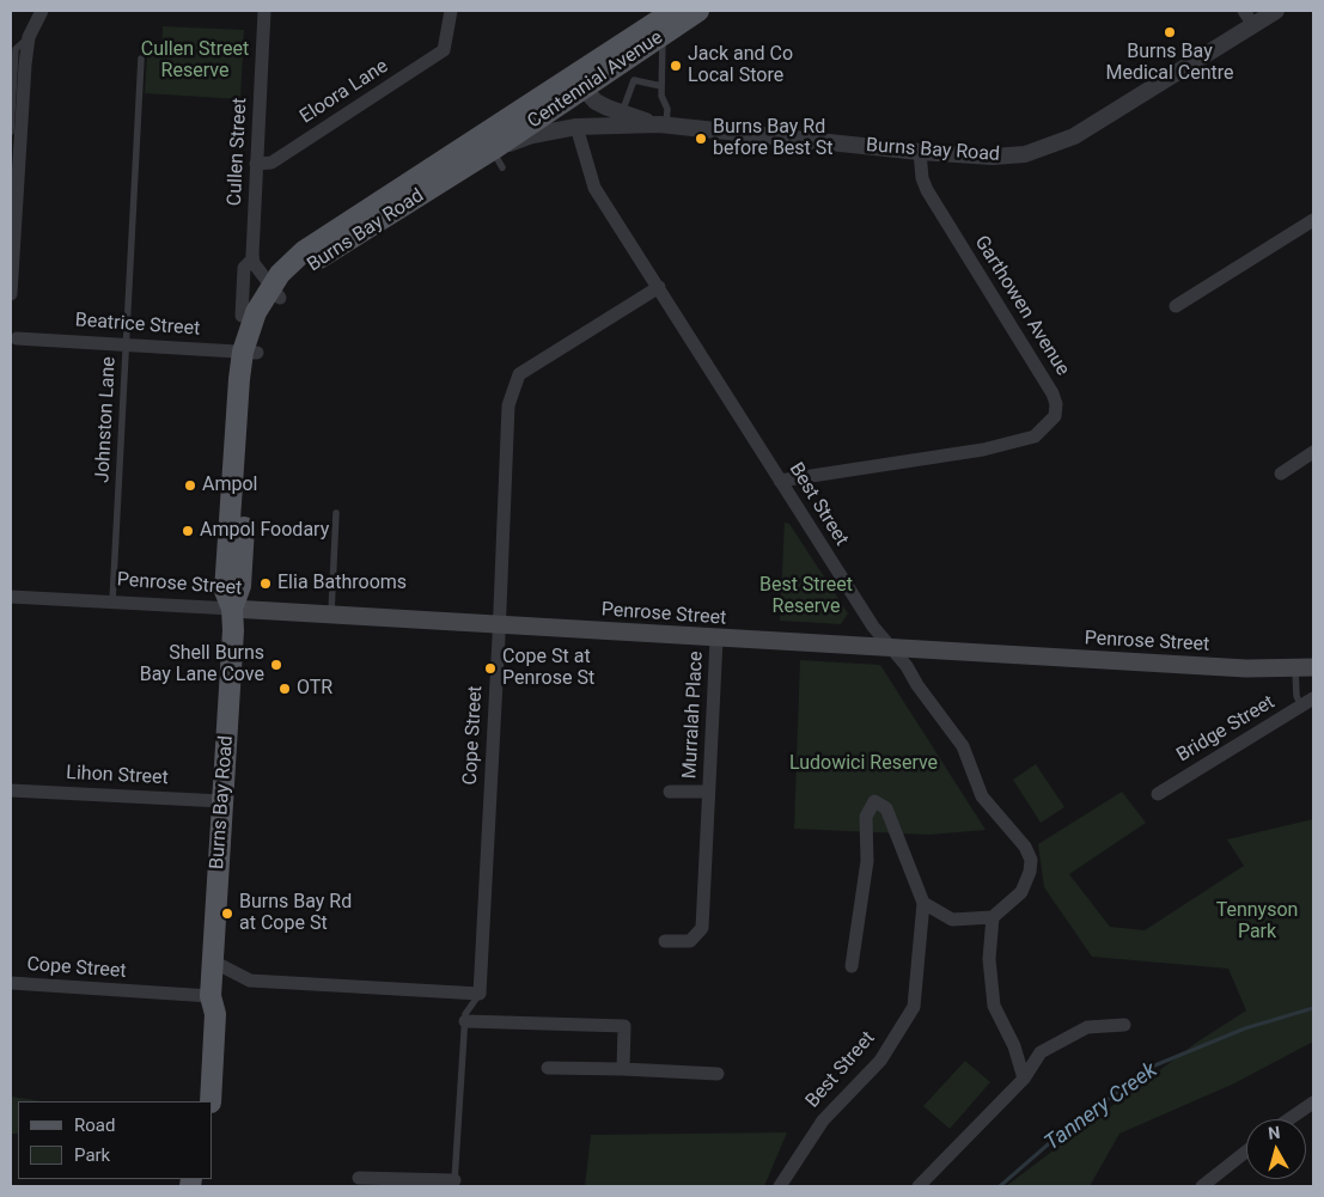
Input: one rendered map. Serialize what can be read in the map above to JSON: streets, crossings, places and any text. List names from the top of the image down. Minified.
{"streets":{"main road":["Centennial Avenue","Burns Bay Road","Penrose Street"],"street":["Eloora Lane","Cullen Street","Garthowen Avenue","Beatrice Street","Best Street","Murralah Place","Bridge Street","Cope Street","Lihon Street"],"lane":["Johnston Lane"]},"crossings":[["Centennial Avenue","Burns Bay Road"],["Eloora Lane","Cullen Street"],["Burns Bay Road","Garthowen Avenue"],["Burns Bay Road","Beatrice Street"],["Burns Bay Road","Best Street"],["Burns Bay Road","Penrose Street"],["Burns Bay Road","Cope Street"],["Burns Bay Road","Lihon Street"],["Garthowen Avenue","Best Street"],["Beatrice Street","Johnston Lane"],["Johnston Lane","Penrose Street"],["Best Street","Penrose Street"],["Best Street","Cope Street"],["Penrose Street","Murralah Place"],["Penrose Street","Cope Street"]],"water":["Tannery Creek"],"parks":["Cullen Street Reserve","Best Street Reserve","Ludowici Reserve","Tennyson Park"],"places":["Burns Bay Medical Centre","Jack and Co Local Store","Burns Bay Rd before Best St","Ampol","Ampol Foodary","Elia Bathrooms","Shell Burns Bay Lane Cove","Cope St at Penrose St","OTR","Burns Bay Rd at Cope St"],"legend":["Road","Park"],"north":"top"}
